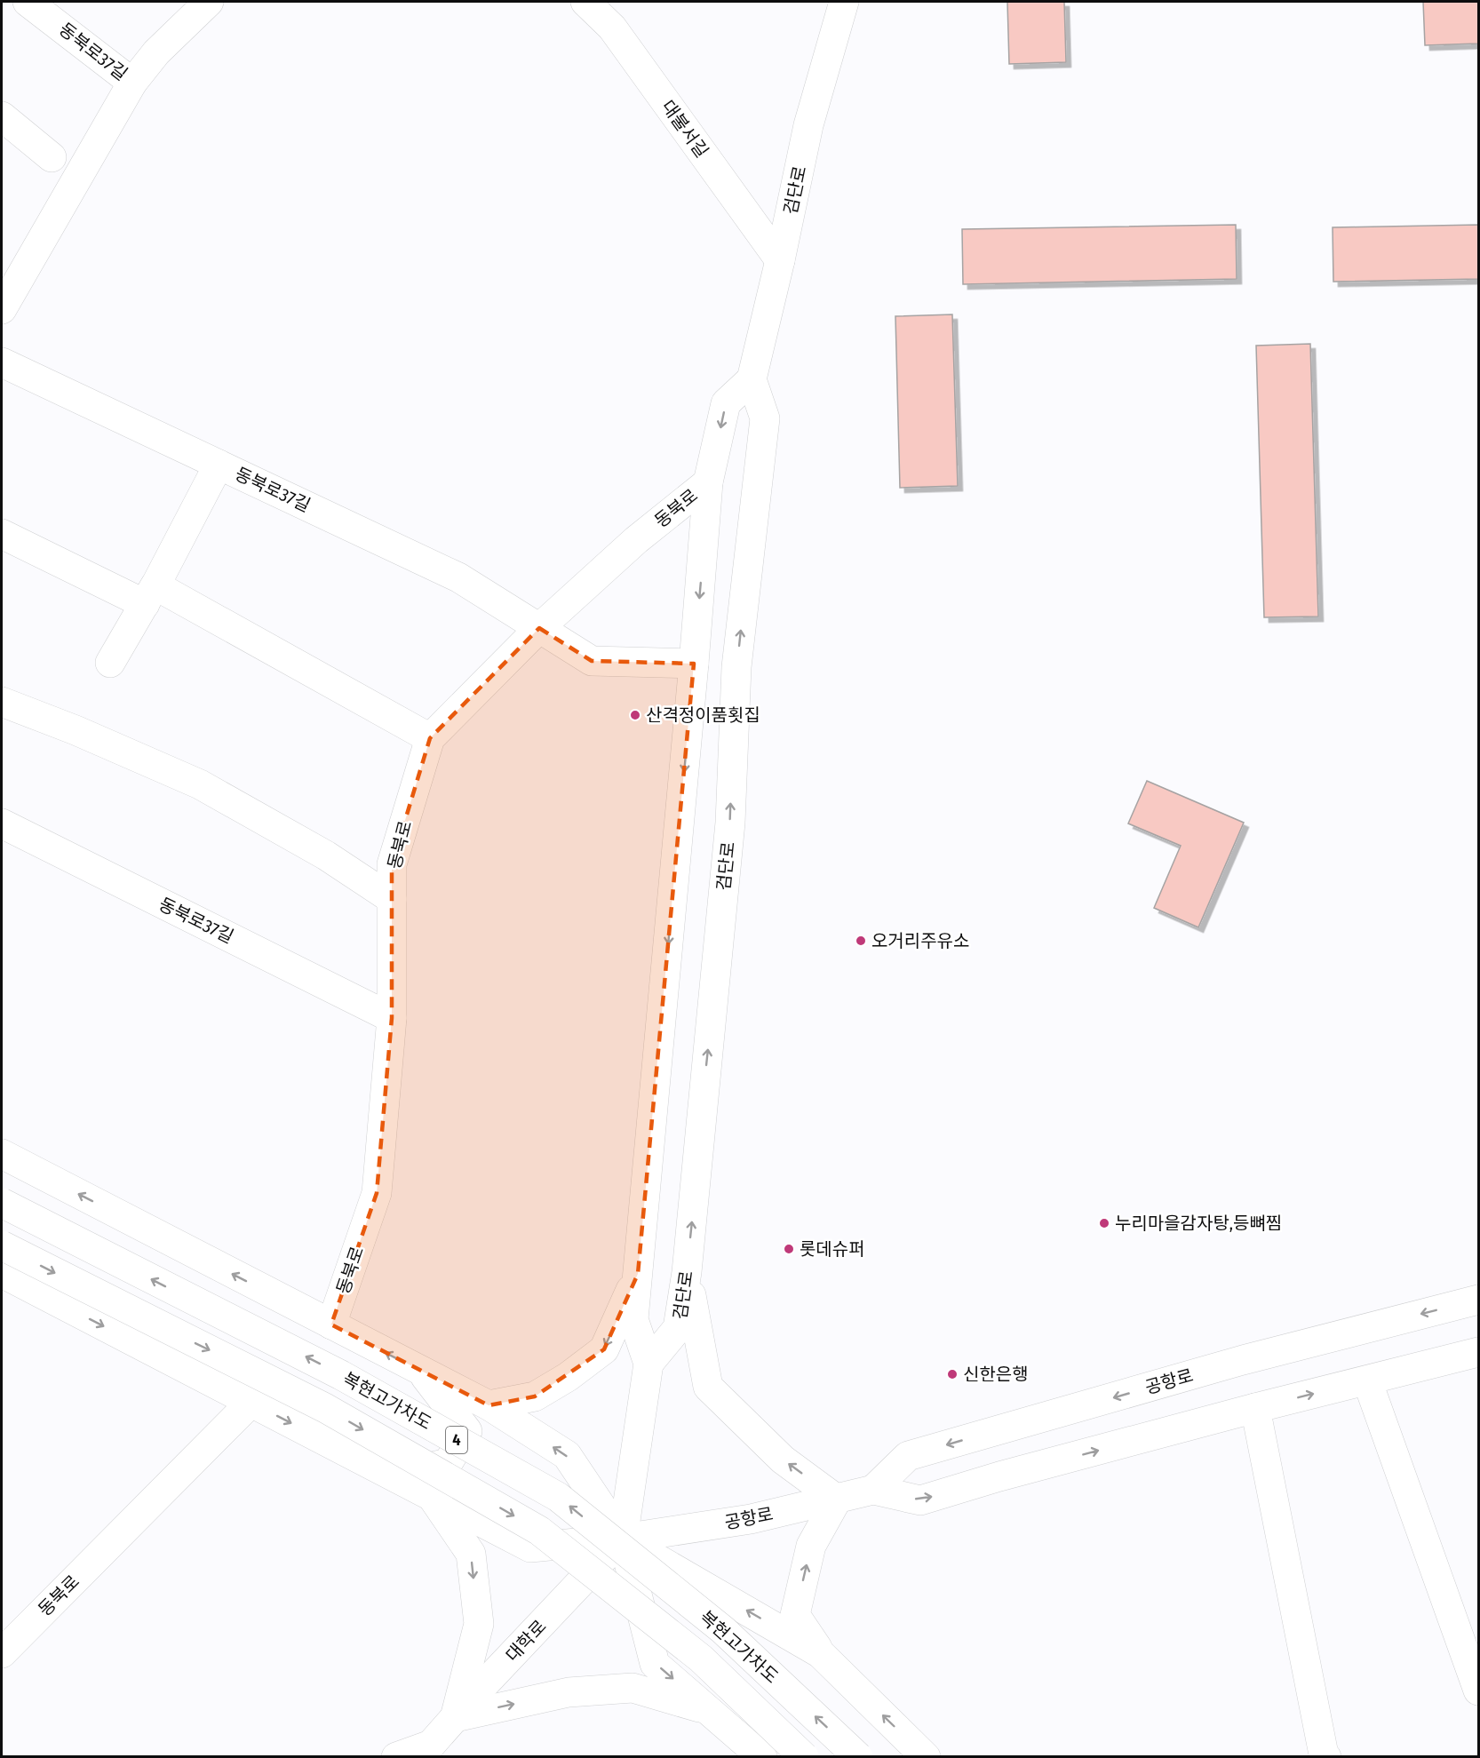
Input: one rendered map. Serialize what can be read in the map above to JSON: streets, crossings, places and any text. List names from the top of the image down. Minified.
{"streets":{"main road":["동북로37길","대불서길","검단로","동북로","공항로","복현고가차도","4","대학로"]},"crossings":[["동북로37길","동북로"],["대불서길","검단로"],["동북로","공항로"],["공항로","대학로"]],"places":["산격정이품횟집","오거리주유소","누리마을감자탕,등뼈찜","롯데슈퍼","신한은행"]}
